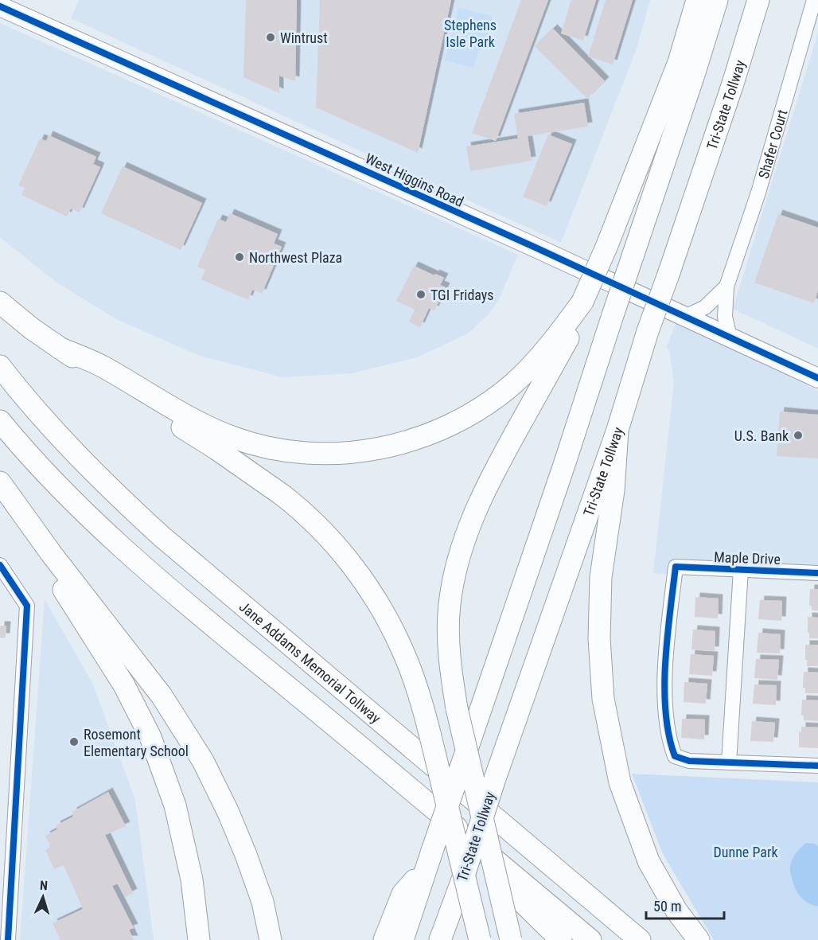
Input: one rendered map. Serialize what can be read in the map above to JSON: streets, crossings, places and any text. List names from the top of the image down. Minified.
{"streets":{"highway":["Tri-State Tollway","Jane Addams Memorial Tollway"],"main road":["West Higgins Road"],"street":["Shafer Court","Maple Drive"]},"crossings":[["Shafer Court","West Higgins Road"]],"parks":["Stephens Isle Park","Dunne Park"],"places":["Wintrust","Northwest Plaza","TGI Fridays","U.S. Bank","Rosemont Elementary School"],"scale_bar":"50 m","north":"top"}
